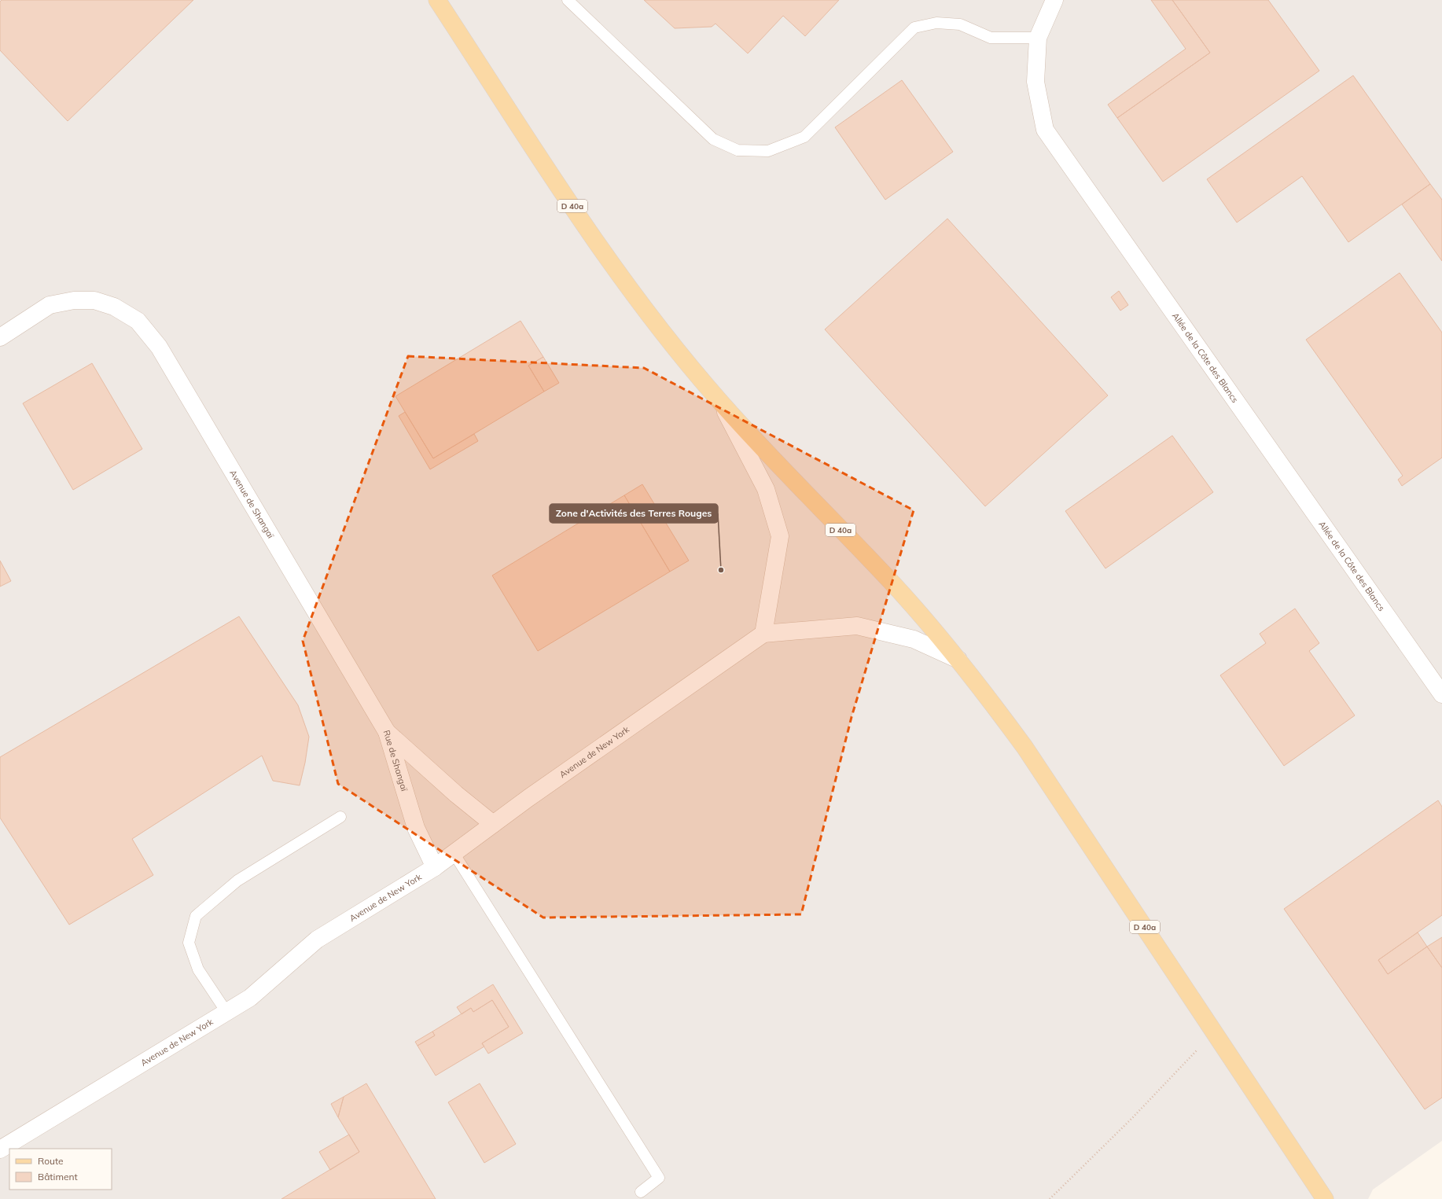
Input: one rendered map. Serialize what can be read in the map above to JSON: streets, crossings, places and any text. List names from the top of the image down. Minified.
{"streets":{"main road":["D 40a"],"street":["Allée de la Côte des Blancs","Avenue de Shangaï","Avenue de New York","Rue de Shangaï"]},"crossings":[["Avenue de Shangaï","Rue de Shangaï"],["Avenue de New York","Rue de Shangaï"]],"places":["Zone d'Activités des Terres Rouges"],"legend":["Route","Bâtiment"]}
